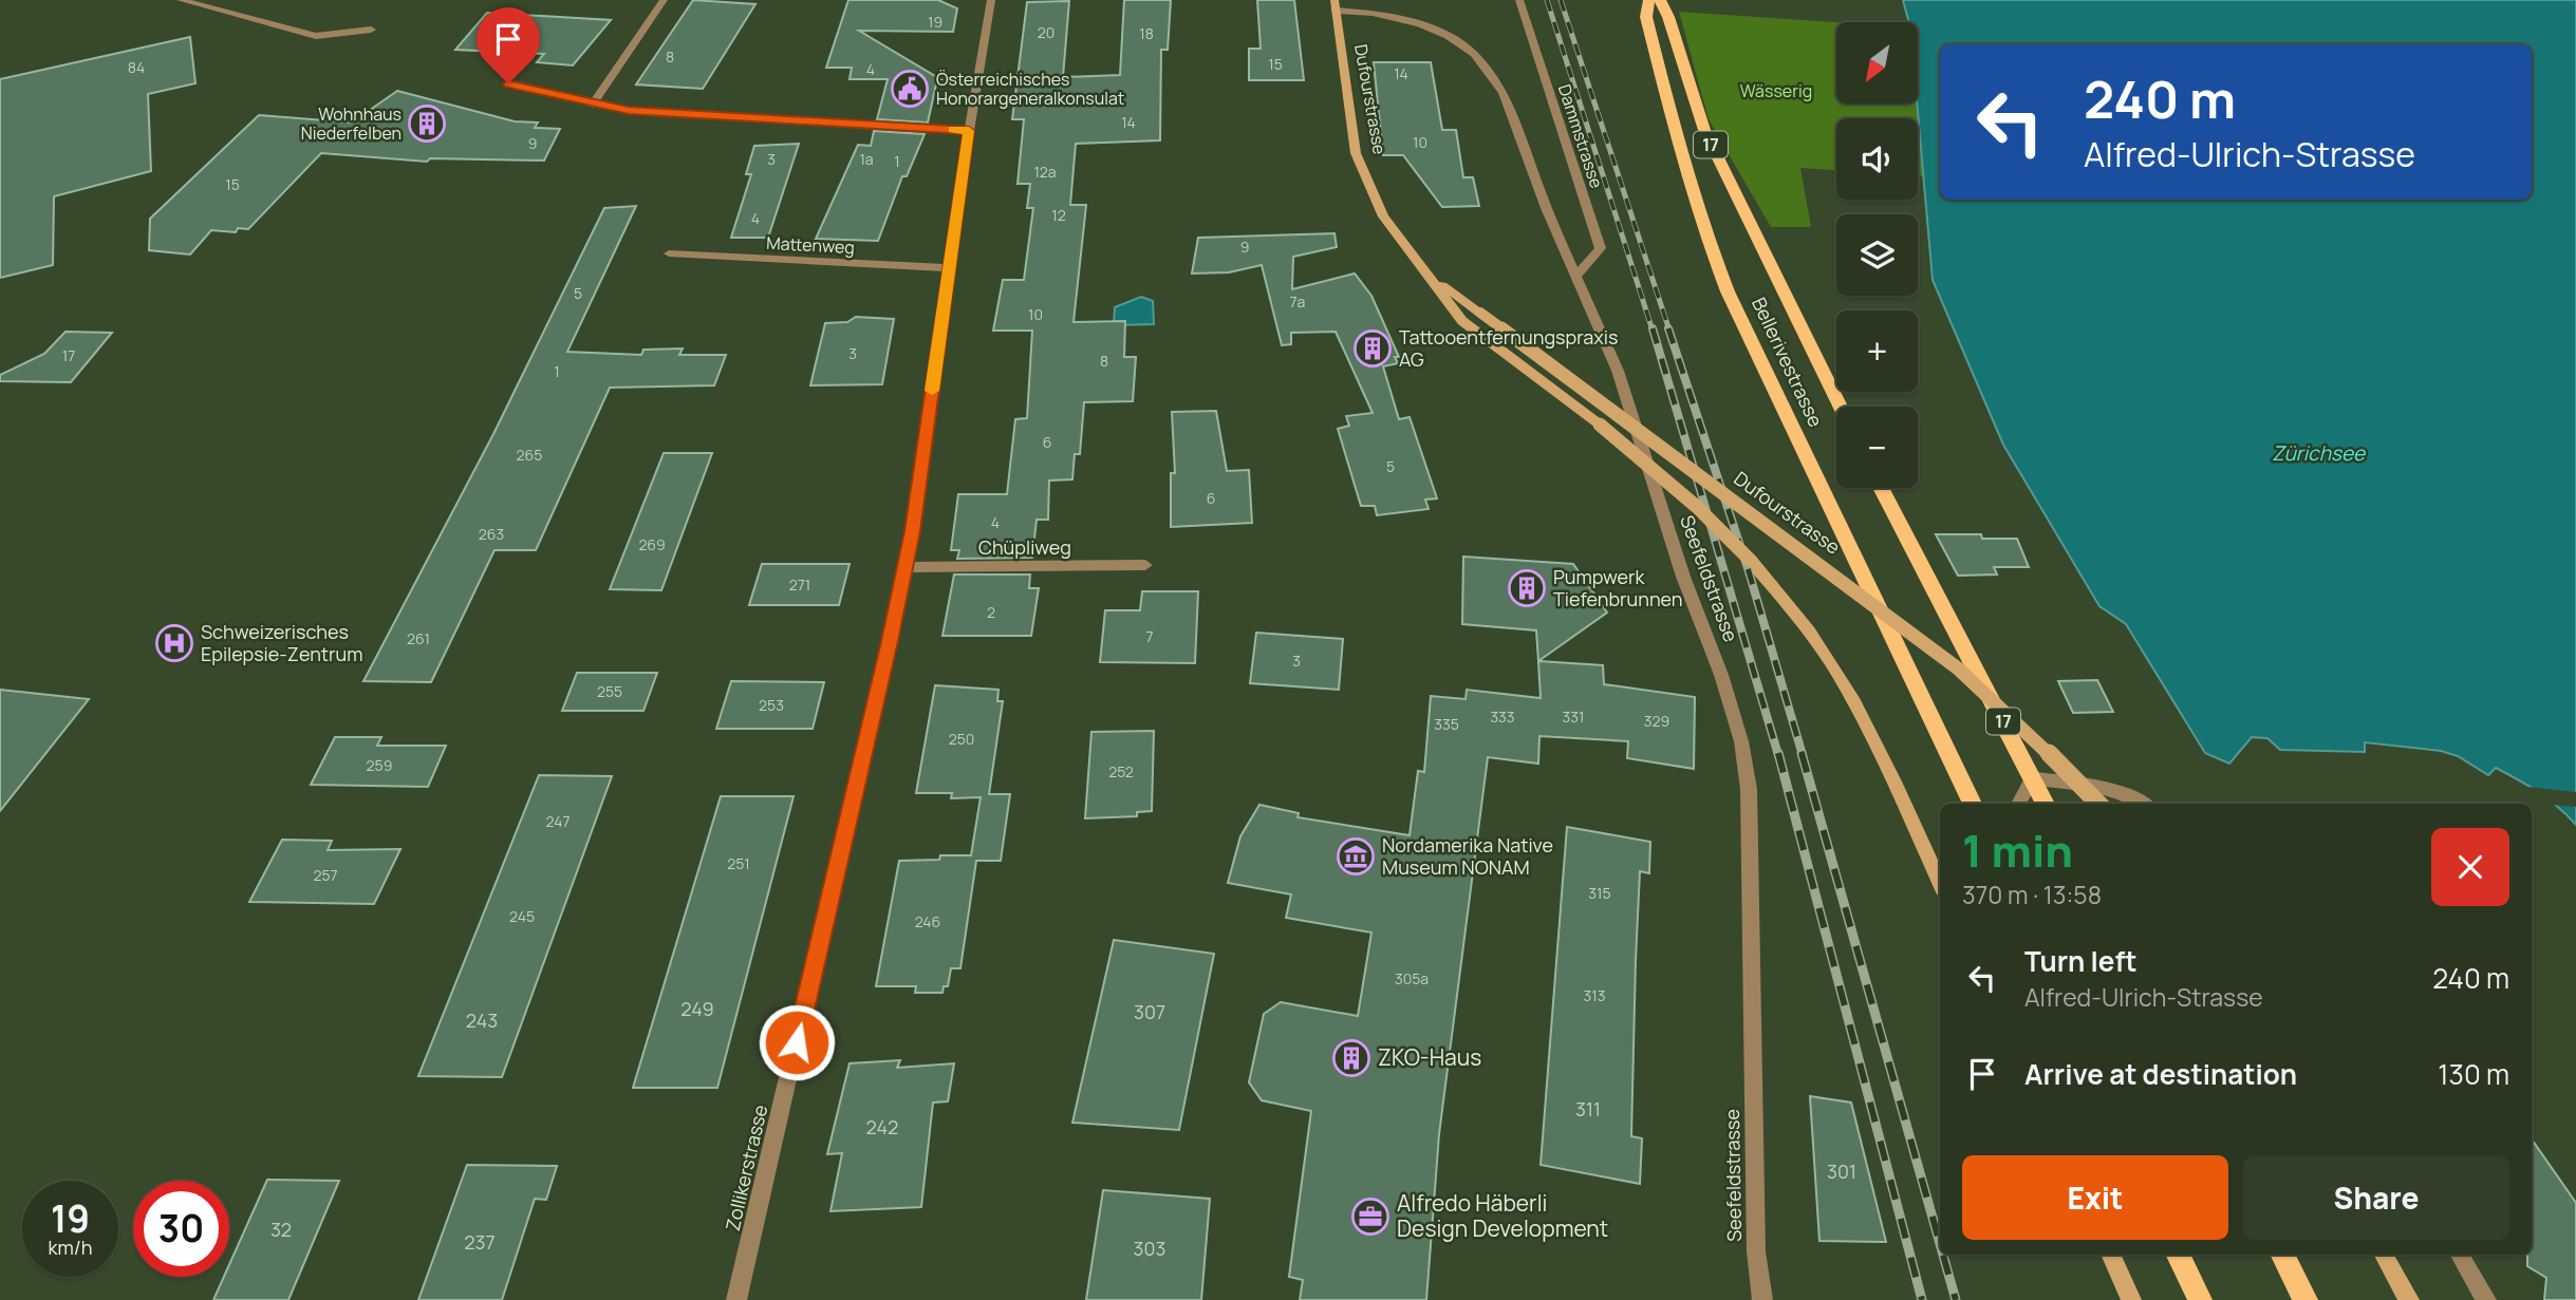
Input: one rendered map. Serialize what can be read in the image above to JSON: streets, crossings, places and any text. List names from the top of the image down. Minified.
{"streets":{"main road":["Dufourstrasse","17","Bellerivestrasse"],"street":["Dammstrasse","Mattenweg","Chüpliweg","Seefeldstrasse","Zollikerstrasse"]},"crossings":[["Dufourstrasse","Seefeldstrasse"],["Dammstrasse","Seefeldstrasse"],["Mattenweg","Zollikerstrasse"],["Chüpliweg","Zollikerstrasse"]],"water":["Zürichsee"],"parks":["Wässerig"],"places":{"public building":["Österreichisches Honorargeneralkonsulat"],"building":["Wohnhaus Niederfelben","Tattooentfernungspraxis AG","Pumpwerk Tiefenbrunnen","ZKO-Haus"],"hospital":["Schweizerisches Epilepsie-Zentrum"],"museum":["Nordamerika Native Museum NONAM"],"office":["Alfredo Häberli Design Development"]},"house_numbers":["19","20","18","8","15","84","4","14","14","10","9","3","1a","1","12a","15","12","4","9","5","7a","10","3","17","8","1","6","265","5","6","4","263","269","271","2","7","261","3","255","253","333","331","329","335","250","259","252","247","251","257","315","245","246","305a","313","249","307","243","311","242","301","32","237","303"],"north":"bottom left","page":{"map_buttons":["+","−"],"turn":["240 m","Alfred-Ulrich-Strasse"],"heading":["1 min","370 m · 13:58"],"list":[{"name":"Turn left","note":"Alfred-Ulrich-Strasse","value":"240 m"},{"name":"Arrive at destination","value":"130 m"}],"buttons":["Exit","Share"],"speed":"19 km/h","limit":"30"}}
